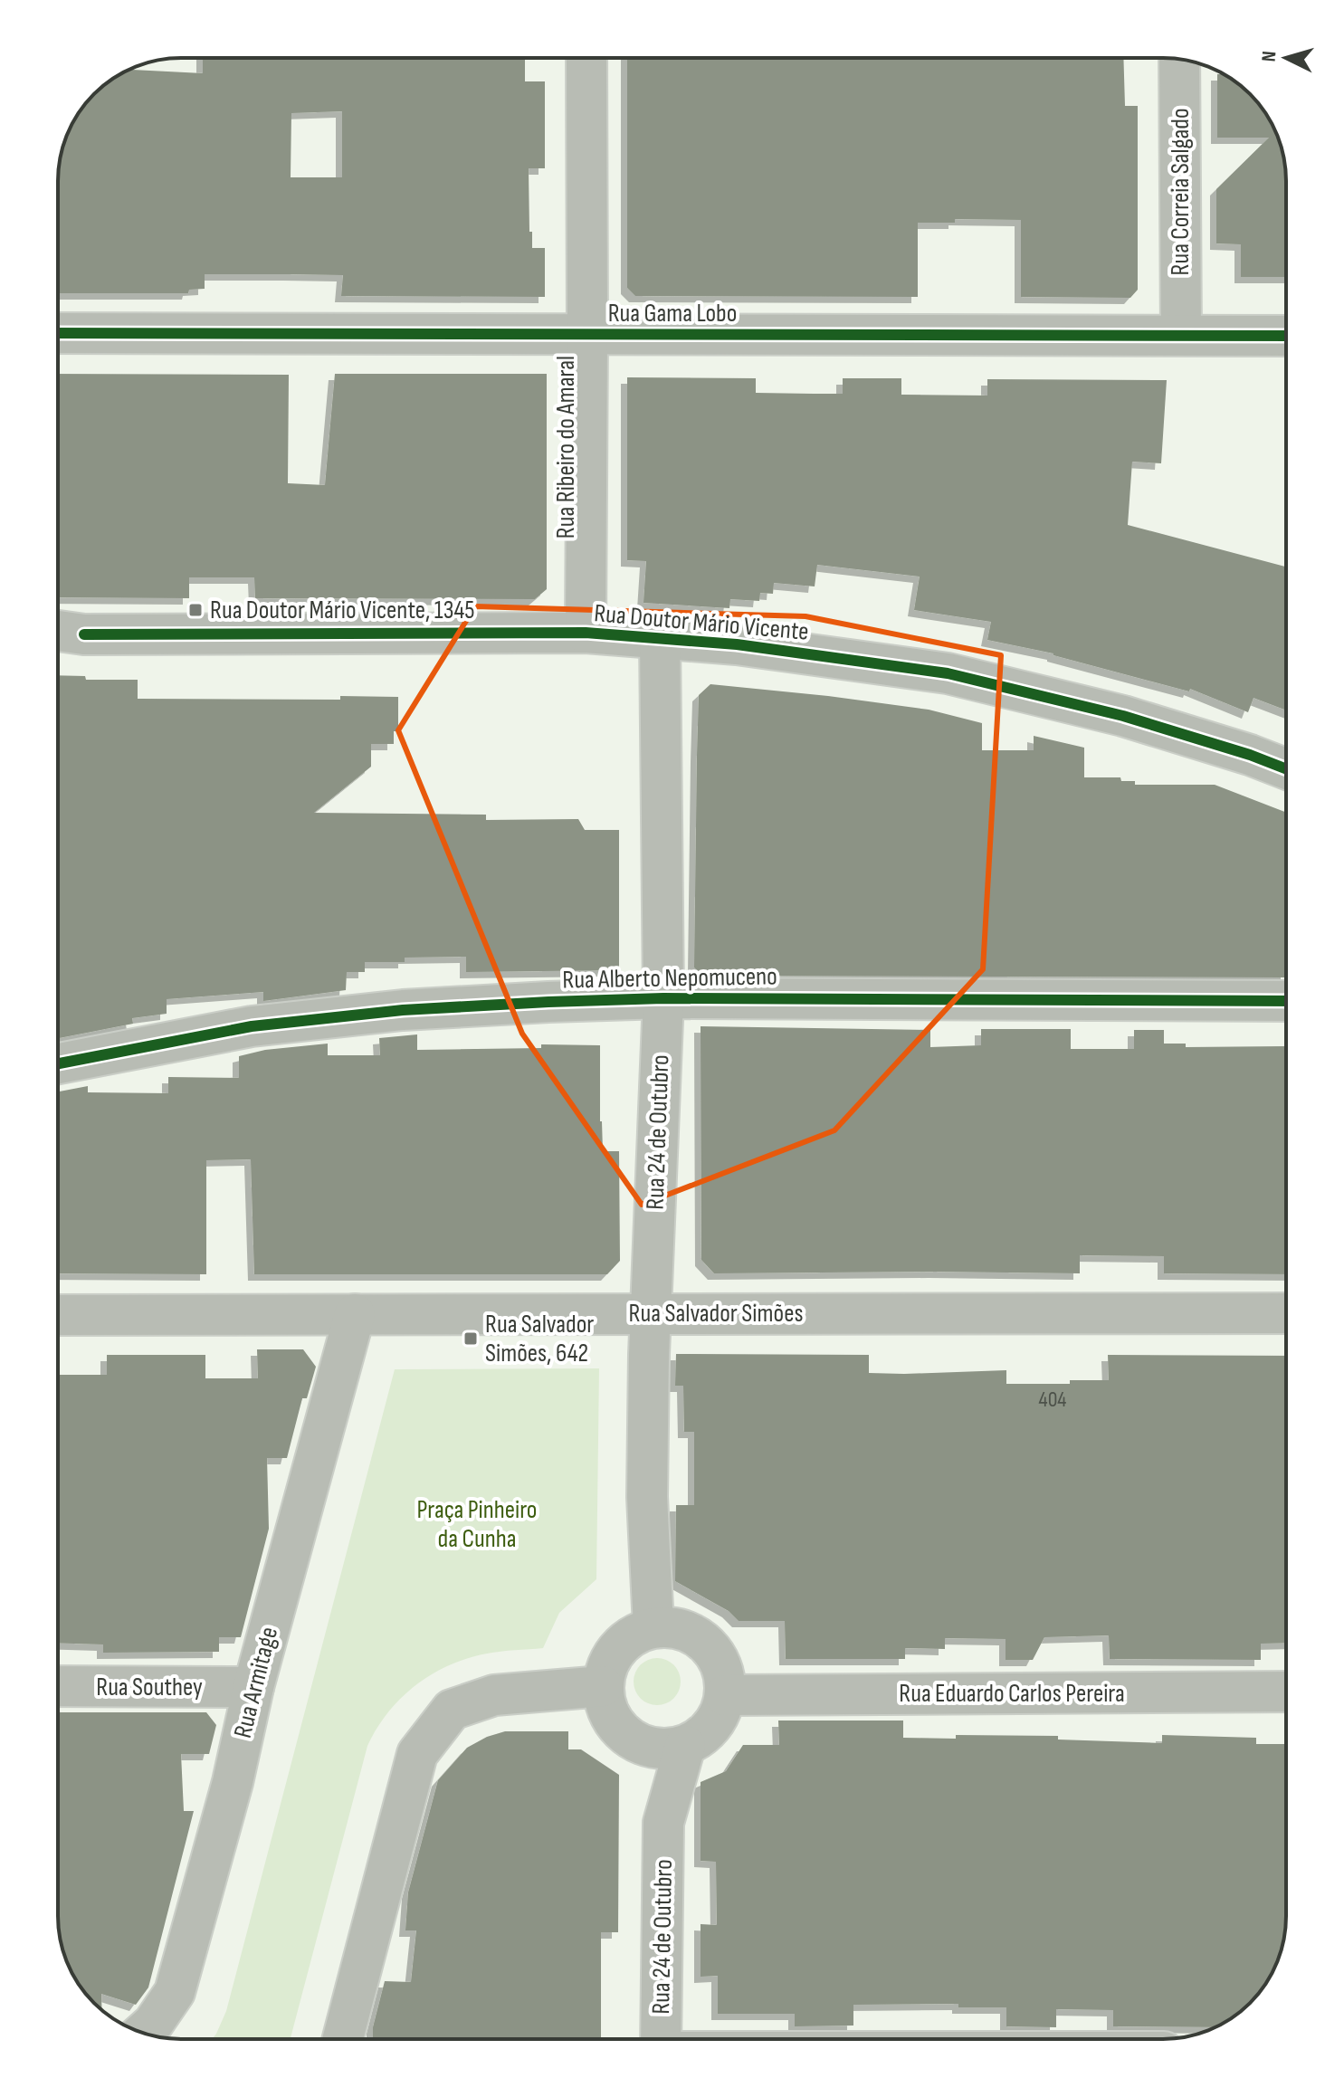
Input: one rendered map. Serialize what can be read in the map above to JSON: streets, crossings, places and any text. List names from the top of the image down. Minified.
{"streets":{"street":["Rua Correia Salgado","Rua Gama Lobo","Rua Ribeiro do Amaral","Rua Doutor Mário Vicente","Rua Alberto Nepomuceno","Rua 24 de Outubro","Rua Salvador Simões","Rua Armitage","Rua Southey","Rua Eduardo Carlos Pereira"]},"crossings":[["Rua Correia Salgado","Rua Gama Lobo"],["Rua Gama Lobo","Rua Ribeiro do Amaral"],["Rua Ribeiro do Amaral","Rua Doutor Mário Vicente"],["Rua Doutor Mário Vicente","Rua 24 de Outubro"],["Rua Alberto Nepomuceno","Rua 24 de Outubro"],["Rua 24 de Outubro","Rua Salvador Simões"],["Rua 24 de Outubro","Rua Eduardo Carlos Pereira"],["Rua Salvador Simões","Rua Armitage"],["Rua Armitage","Rua Southey"]],"parks":["Praça Pinheiro da Cunha"],"places":{"transit":["Rua Doutor Mário Vicente, 1345","Rua Salvador Simões, 642"]},"house_numbers":["404"],"north":"left"}
